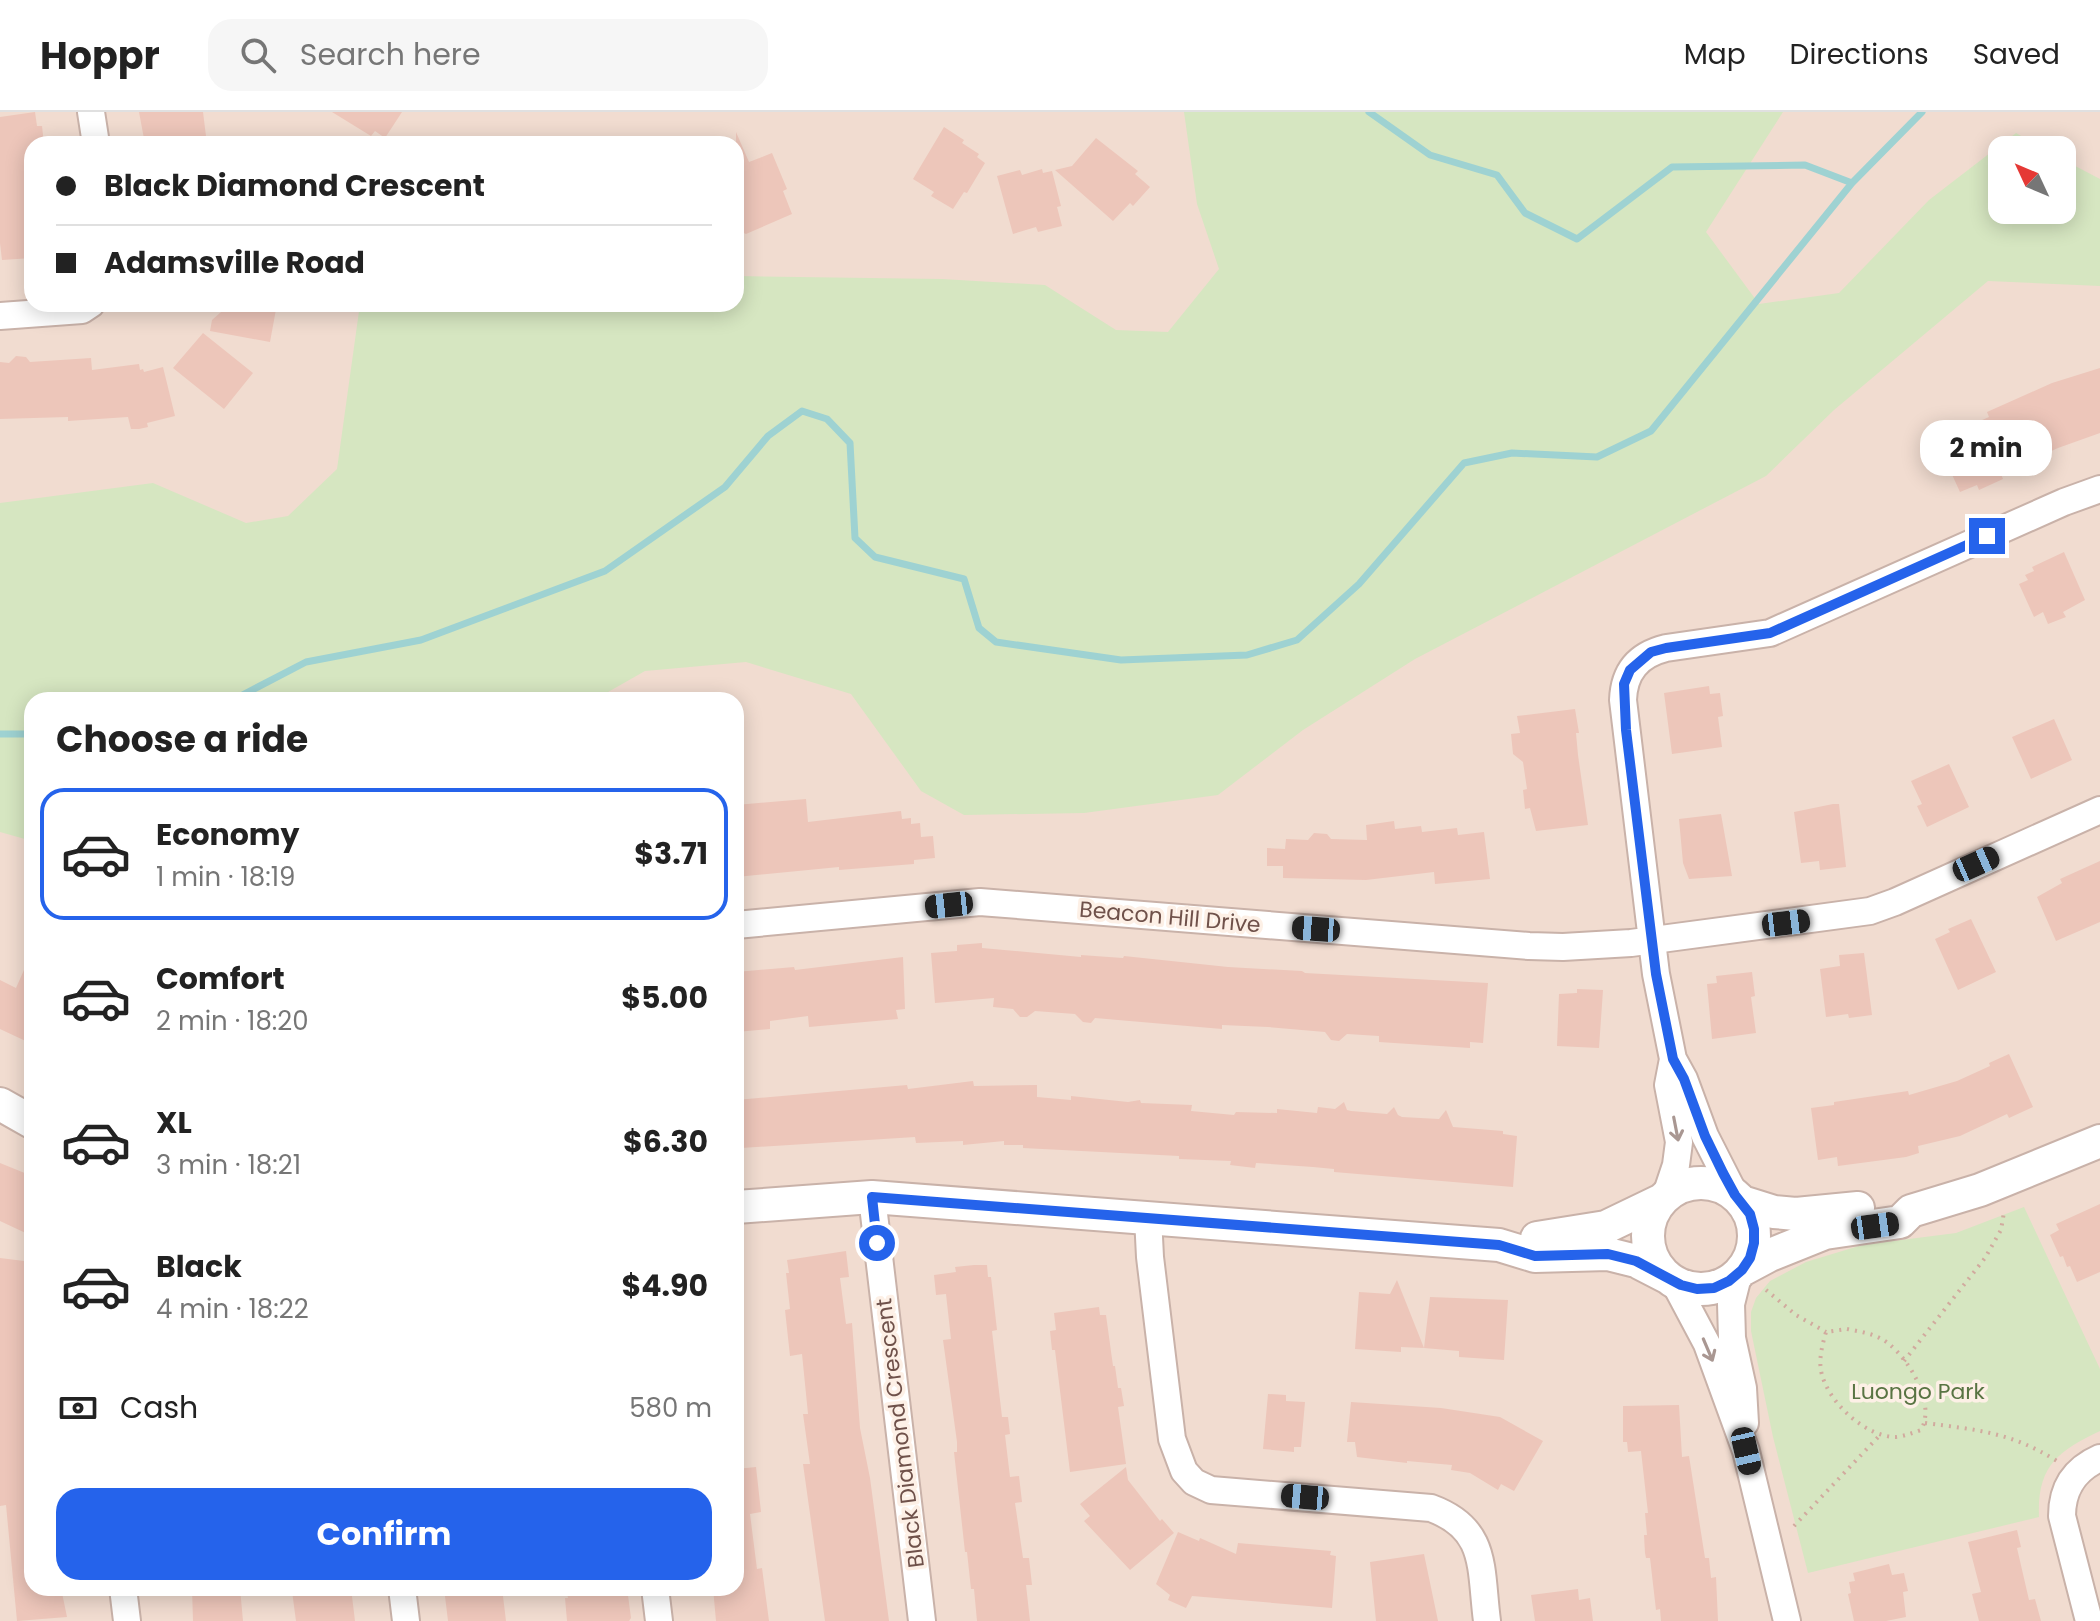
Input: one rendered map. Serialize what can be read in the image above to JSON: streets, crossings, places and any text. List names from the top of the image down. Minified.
{"streets":{"street":["Beacon Hill Drive","Black Diamond Crescent"]},"parks":["Luongo Park"],"north":"top left","page":{"header":"Hoppr","search":"Search here","nav":["Map","Directions","Saved"],"banner":["Black Diamond Crescent","Adamsville Road"],"bubble":"2 min","heading":"Choose a ride","list":[{"name":"Economy","note":"1 min · 18:19","value":"$3.71"},{"name":"Comfort","note":"2 min · 18:20","value":"$5.00"},{"name":"XL","note":"3 min · 18:21","value":"$6.30"},{"name":"Black","note":"4 min · 18:22","value":"$4.90"}],"pay":["Cash","580 m"],"buttons":"Confirm"}}
